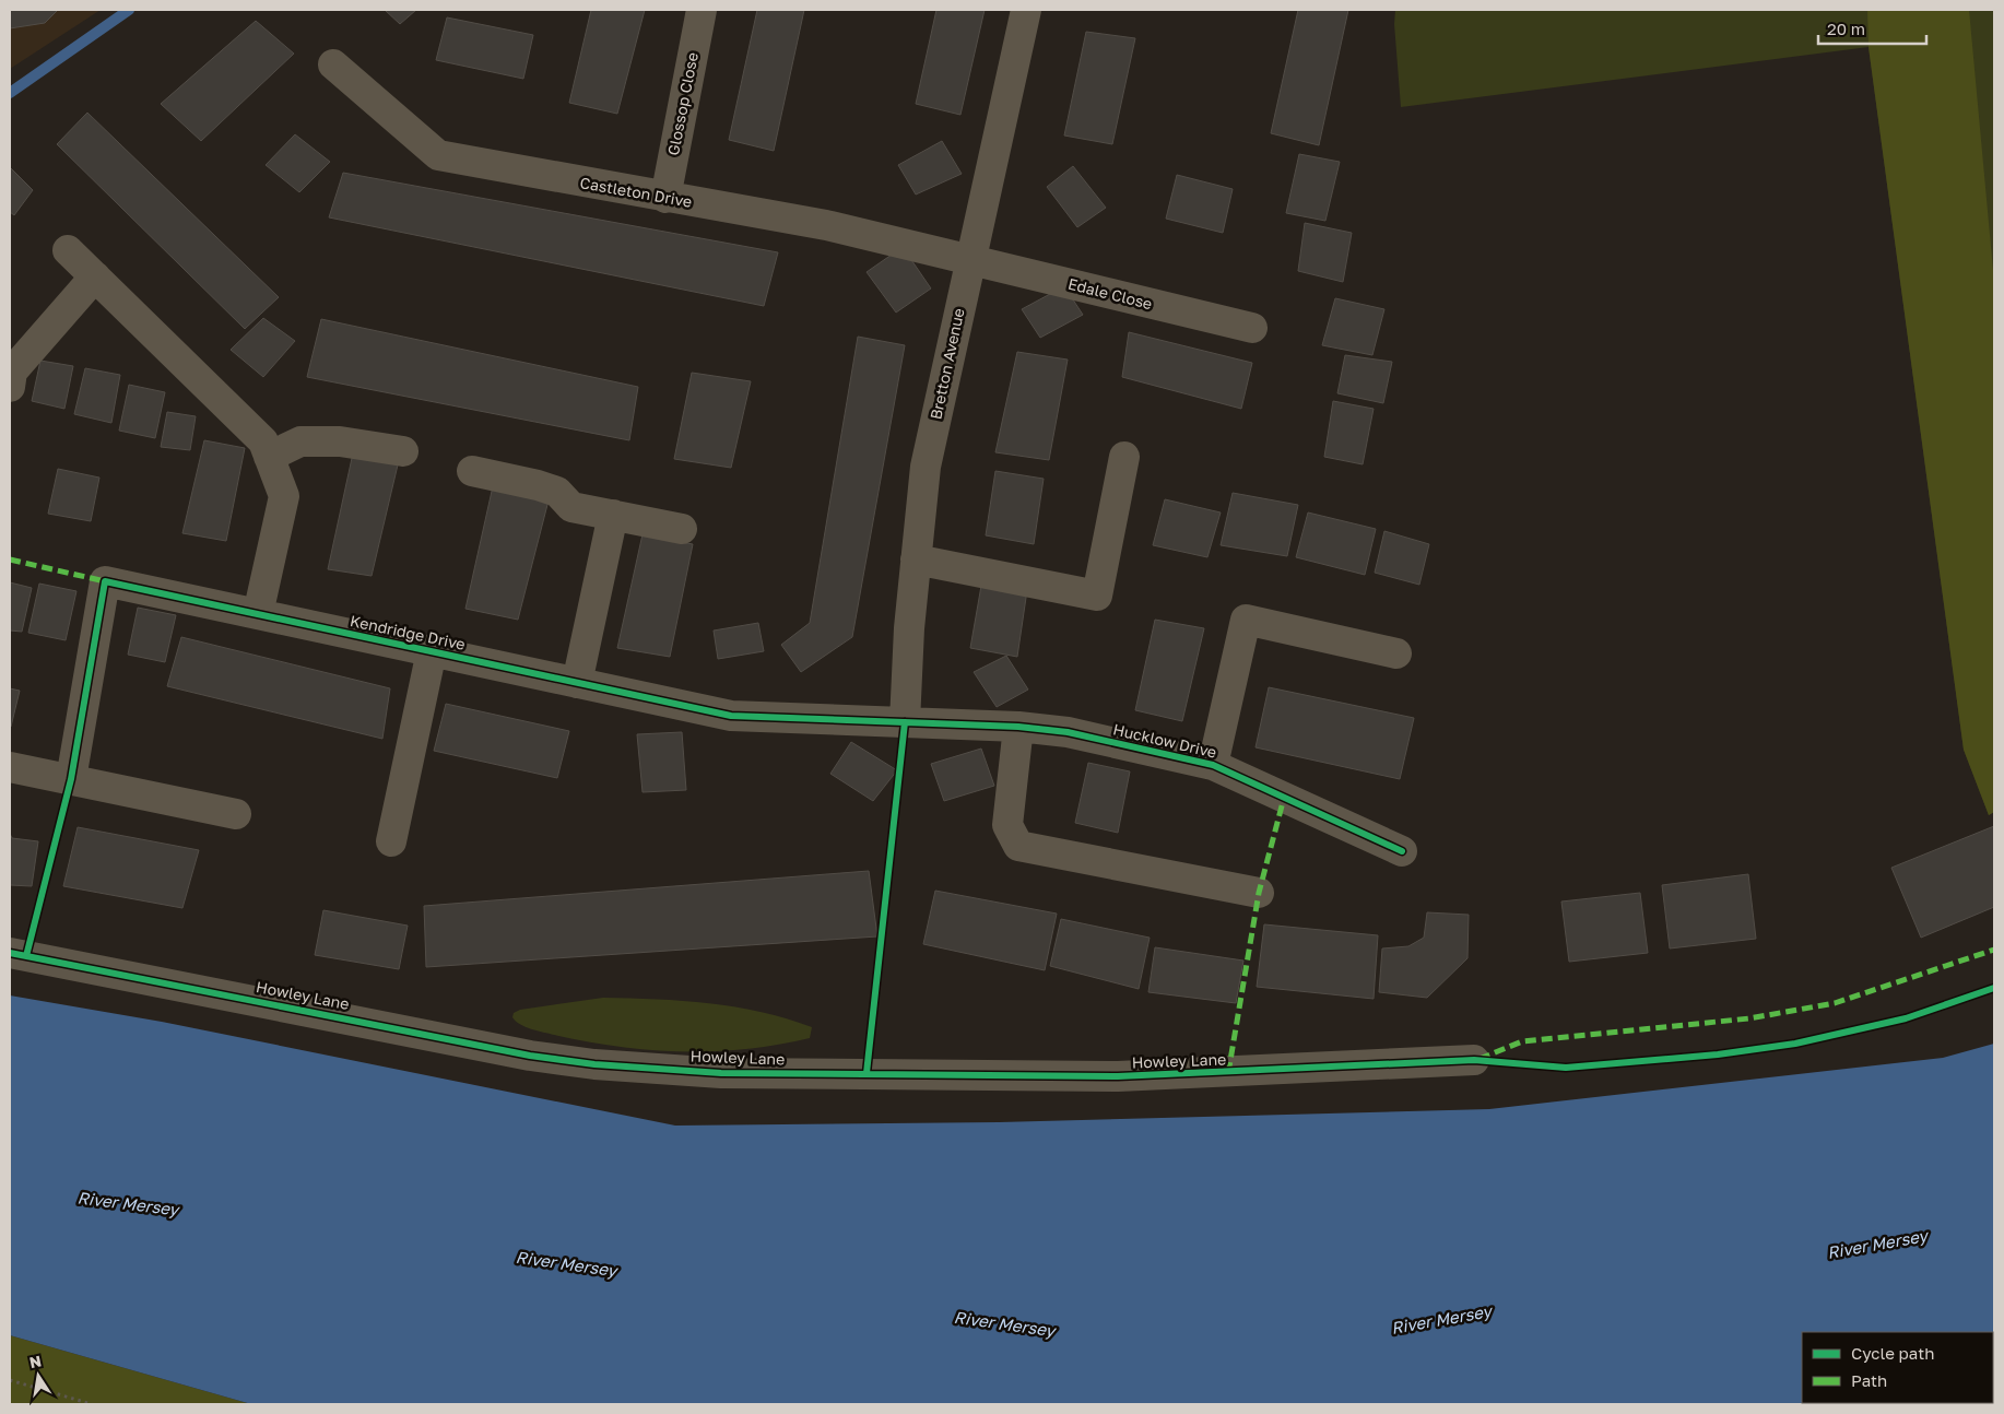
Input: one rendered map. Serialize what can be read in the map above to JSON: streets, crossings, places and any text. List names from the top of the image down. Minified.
{"streets":{"street":["Glossop Close","Castleton Drive","Edale Close","Bretton Avenue","Kendridge Drive","Hucklow Drive","Howley Lane"]},"crossings":[["Glossop Close","Castleton Drive"],["Castleton Drive","Edale Close"],["Castleton Drive","Bretton Avenue"],["Edale Close","Bretton Avenue"],["Bretton Avenue","Kendridge Drive"],["Bretton Avenue","Hucklow Drive"],["Kendridge Drive","Hucklow Drive"]],"water":["River Mersey"],"legend":["Cycle path","Path"],"scale_bar":"20 m","north":"top"}
